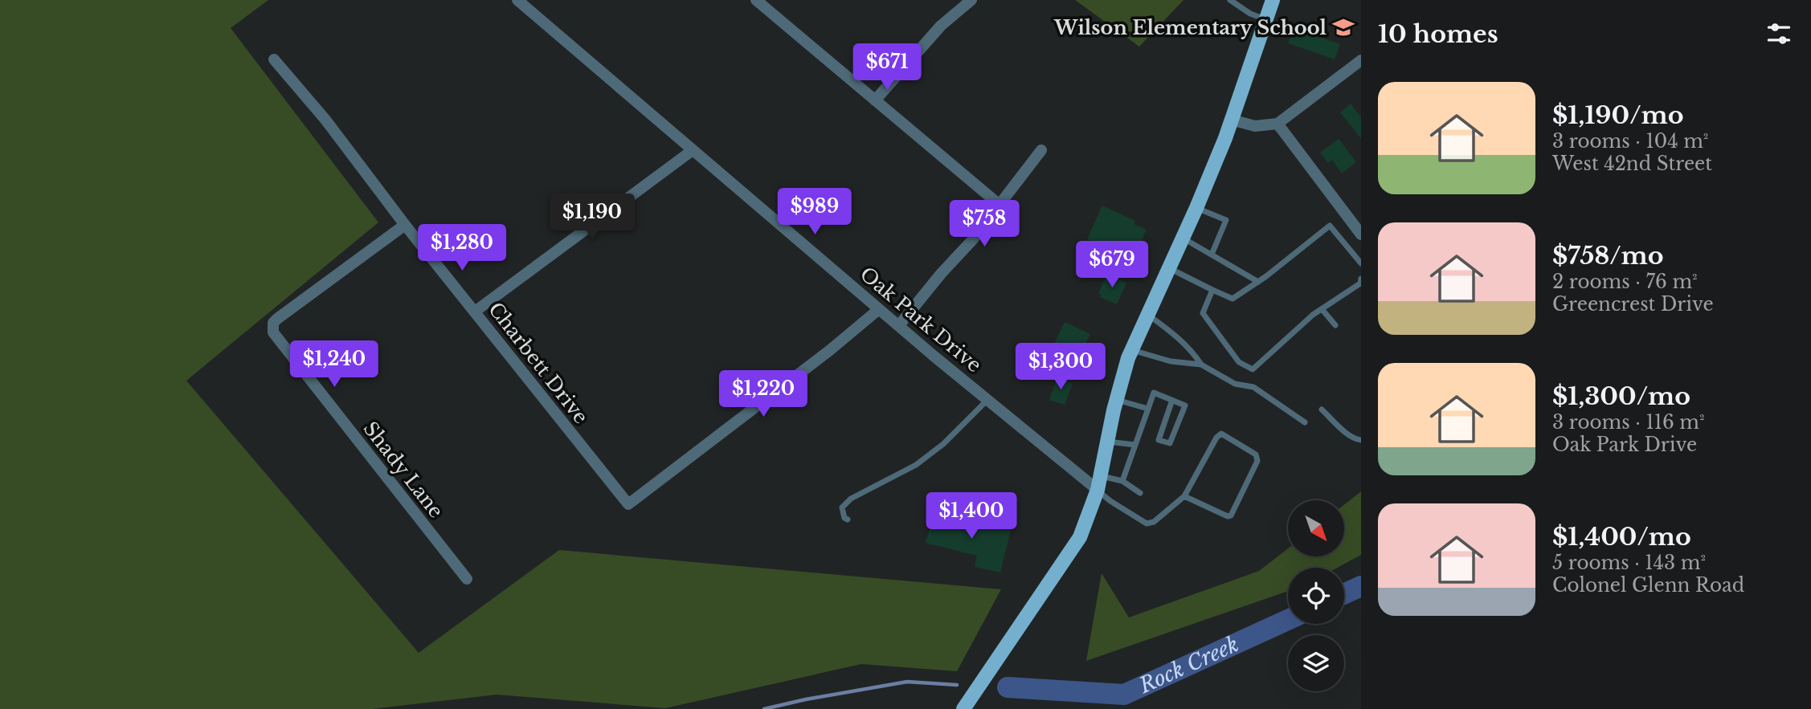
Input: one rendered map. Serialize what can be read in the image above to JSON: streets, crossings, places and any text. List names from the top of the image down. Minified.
{"streets":{"street":["Oak Park Drive","Charbett Drive","Shady Lane"]},"crossings":[["Oak Park Drive","Charbett Drive"],["Charbett Drive","Shady Lane"]],"water":["Rock Creek"],"places":{"school or university":["Wilson Elementary School"]},"north":"bottom right","page":{"heading":"10 homes","price":["$671","$989","$1,190","$758","$1,280","$679","$1,240","$1,300","$1,220","$1,400"],"list":[{"name":"$1,190/mo","note":"3 rooms · 104 m² · West 42nd Street"},{"name":"$758/mo","note":"2 rooms · 76 m² · Greencrest Drive"},{"name":"$1,300/mo","note":"3 rooms · 116 m² · Oak Park Drive"},{"name":"$1,400/mo","note":"5 rooms · 143 m² · Colonel Glenn Road"}]}}
